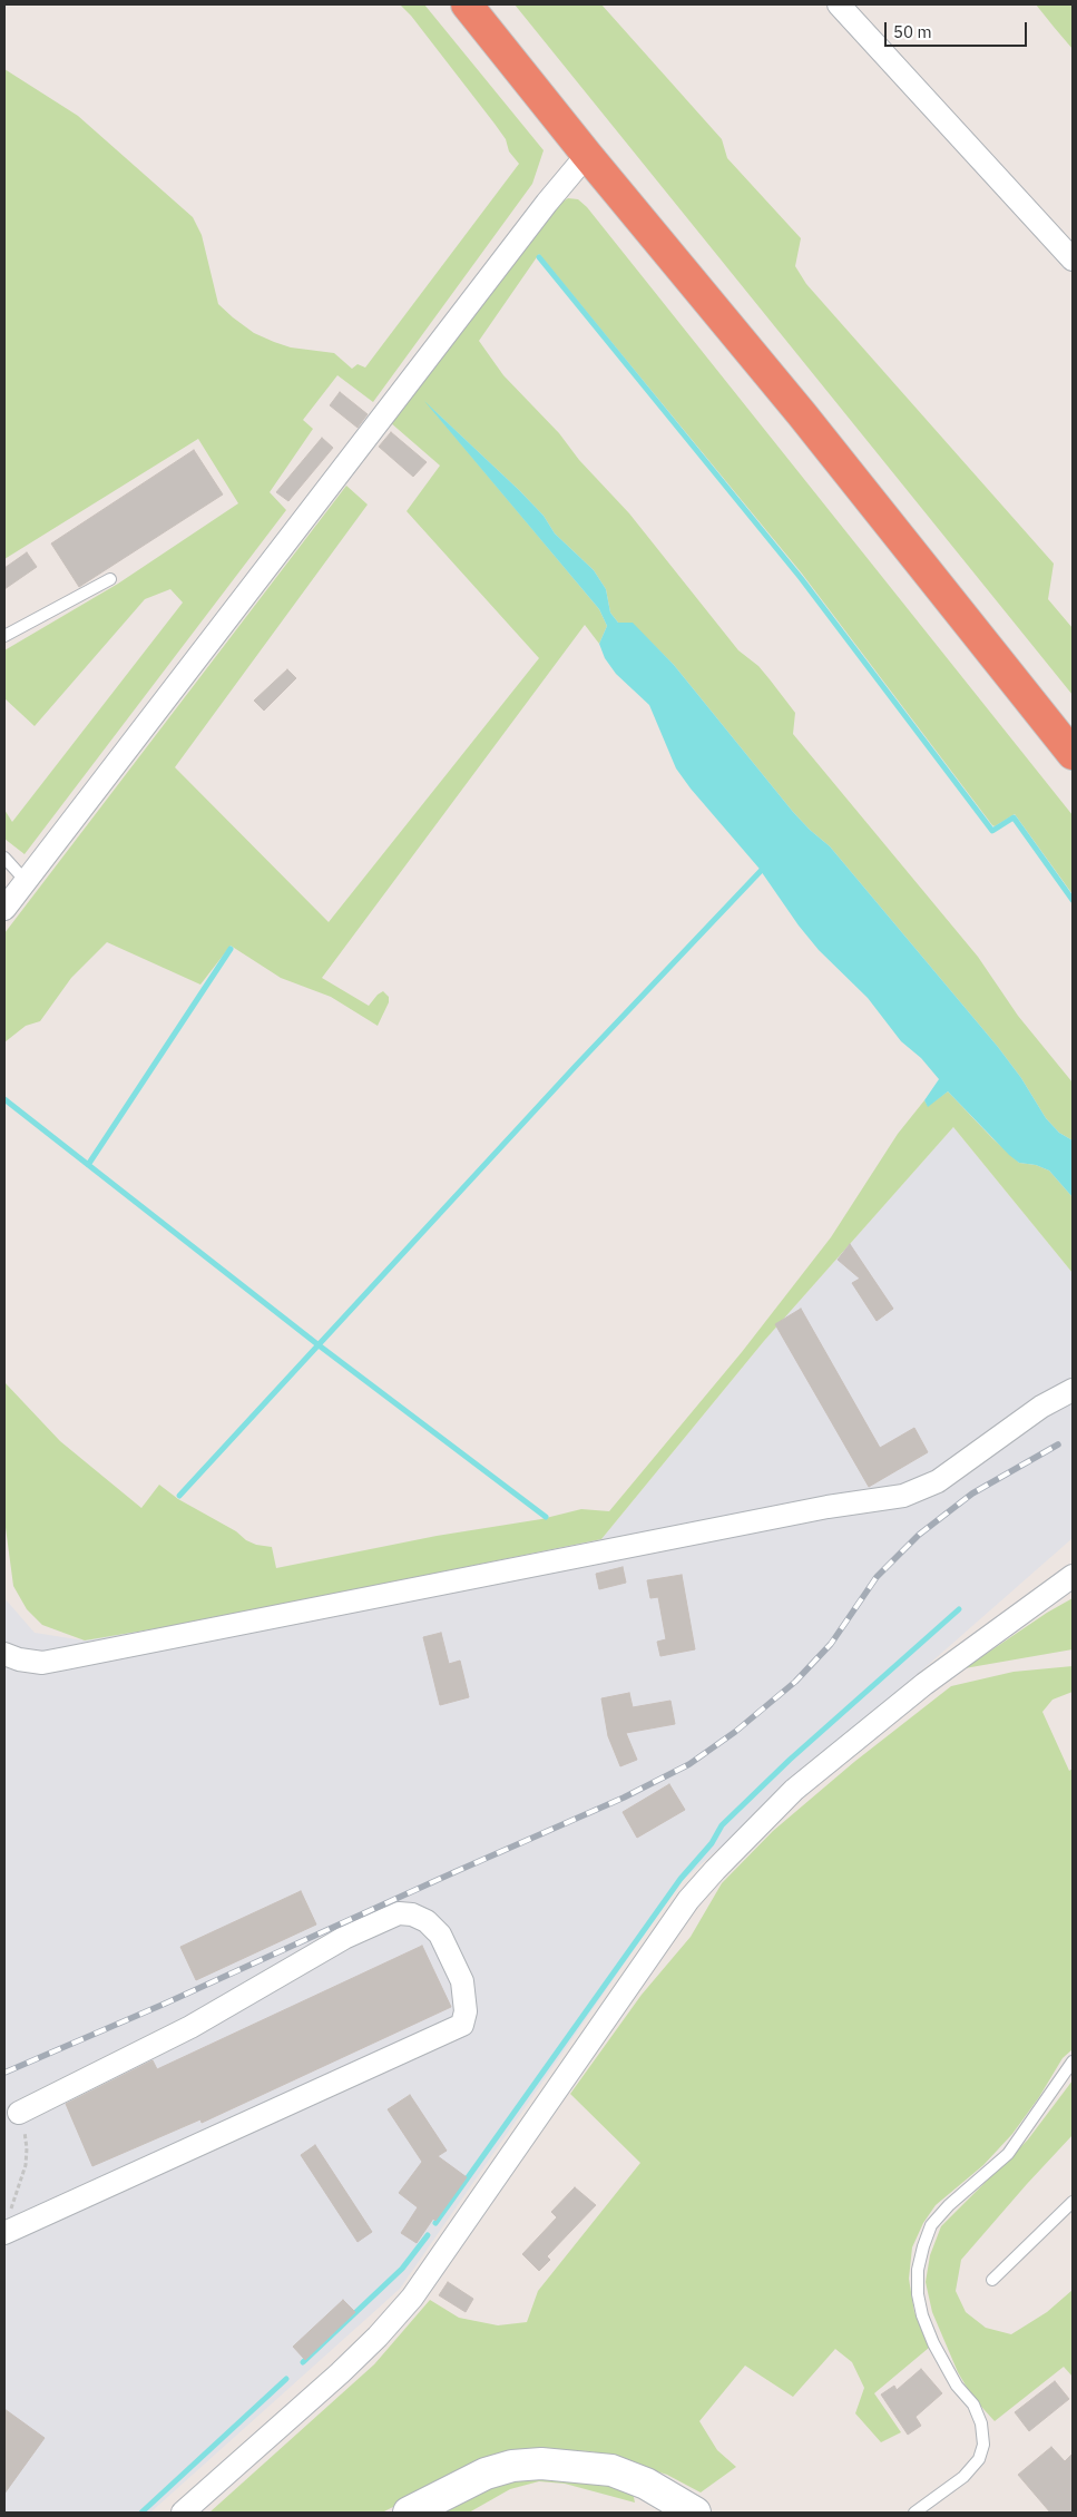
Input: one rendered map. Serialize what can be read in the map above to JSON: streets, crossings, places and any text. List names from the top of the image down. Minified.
{"scale_bar":"50 m"}
